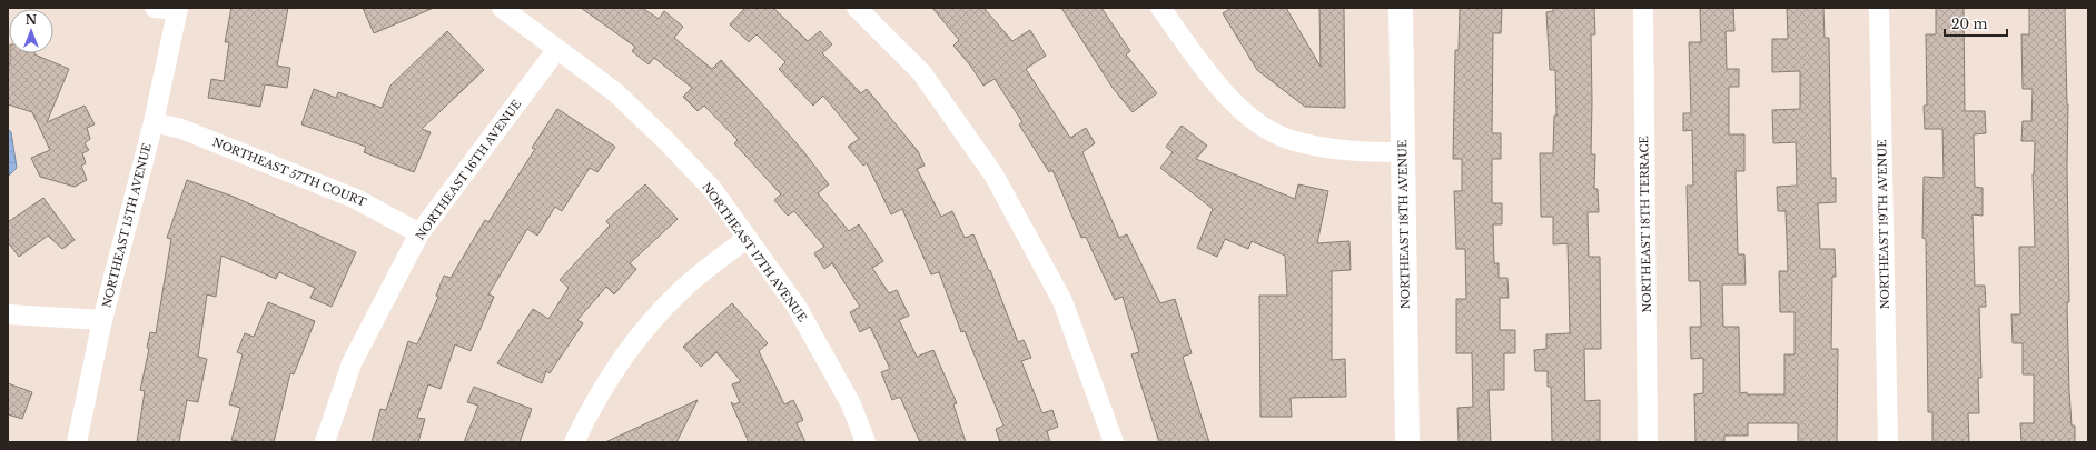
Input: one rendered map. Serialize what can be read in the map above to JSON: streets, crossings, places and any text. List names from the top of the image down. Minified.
{"streets":{"street":["NORTHEAST 16TH AVENUE","NORTHEAST 57TH COURT","NORTHEAST 18TH AVENUE","NORTHEAST 18TH TERRACE","NORTHEAST 19TH AVENUE","NORTHEAST 15TH AVENUE","NORTHEAST 17TH AVENUE"]},"crossings":[["NORTHEAST 16TH AVENUE","NORTHEAST 57TH COURT"],["NORTHEAST 16TH AVENUE","NORTHEAST 17TH AVENUE"],["NORTHEAST 57TH COURT","NORTHEAST 15TH AVENUE"]],"scale_bar":"20 m","north":"top"}
